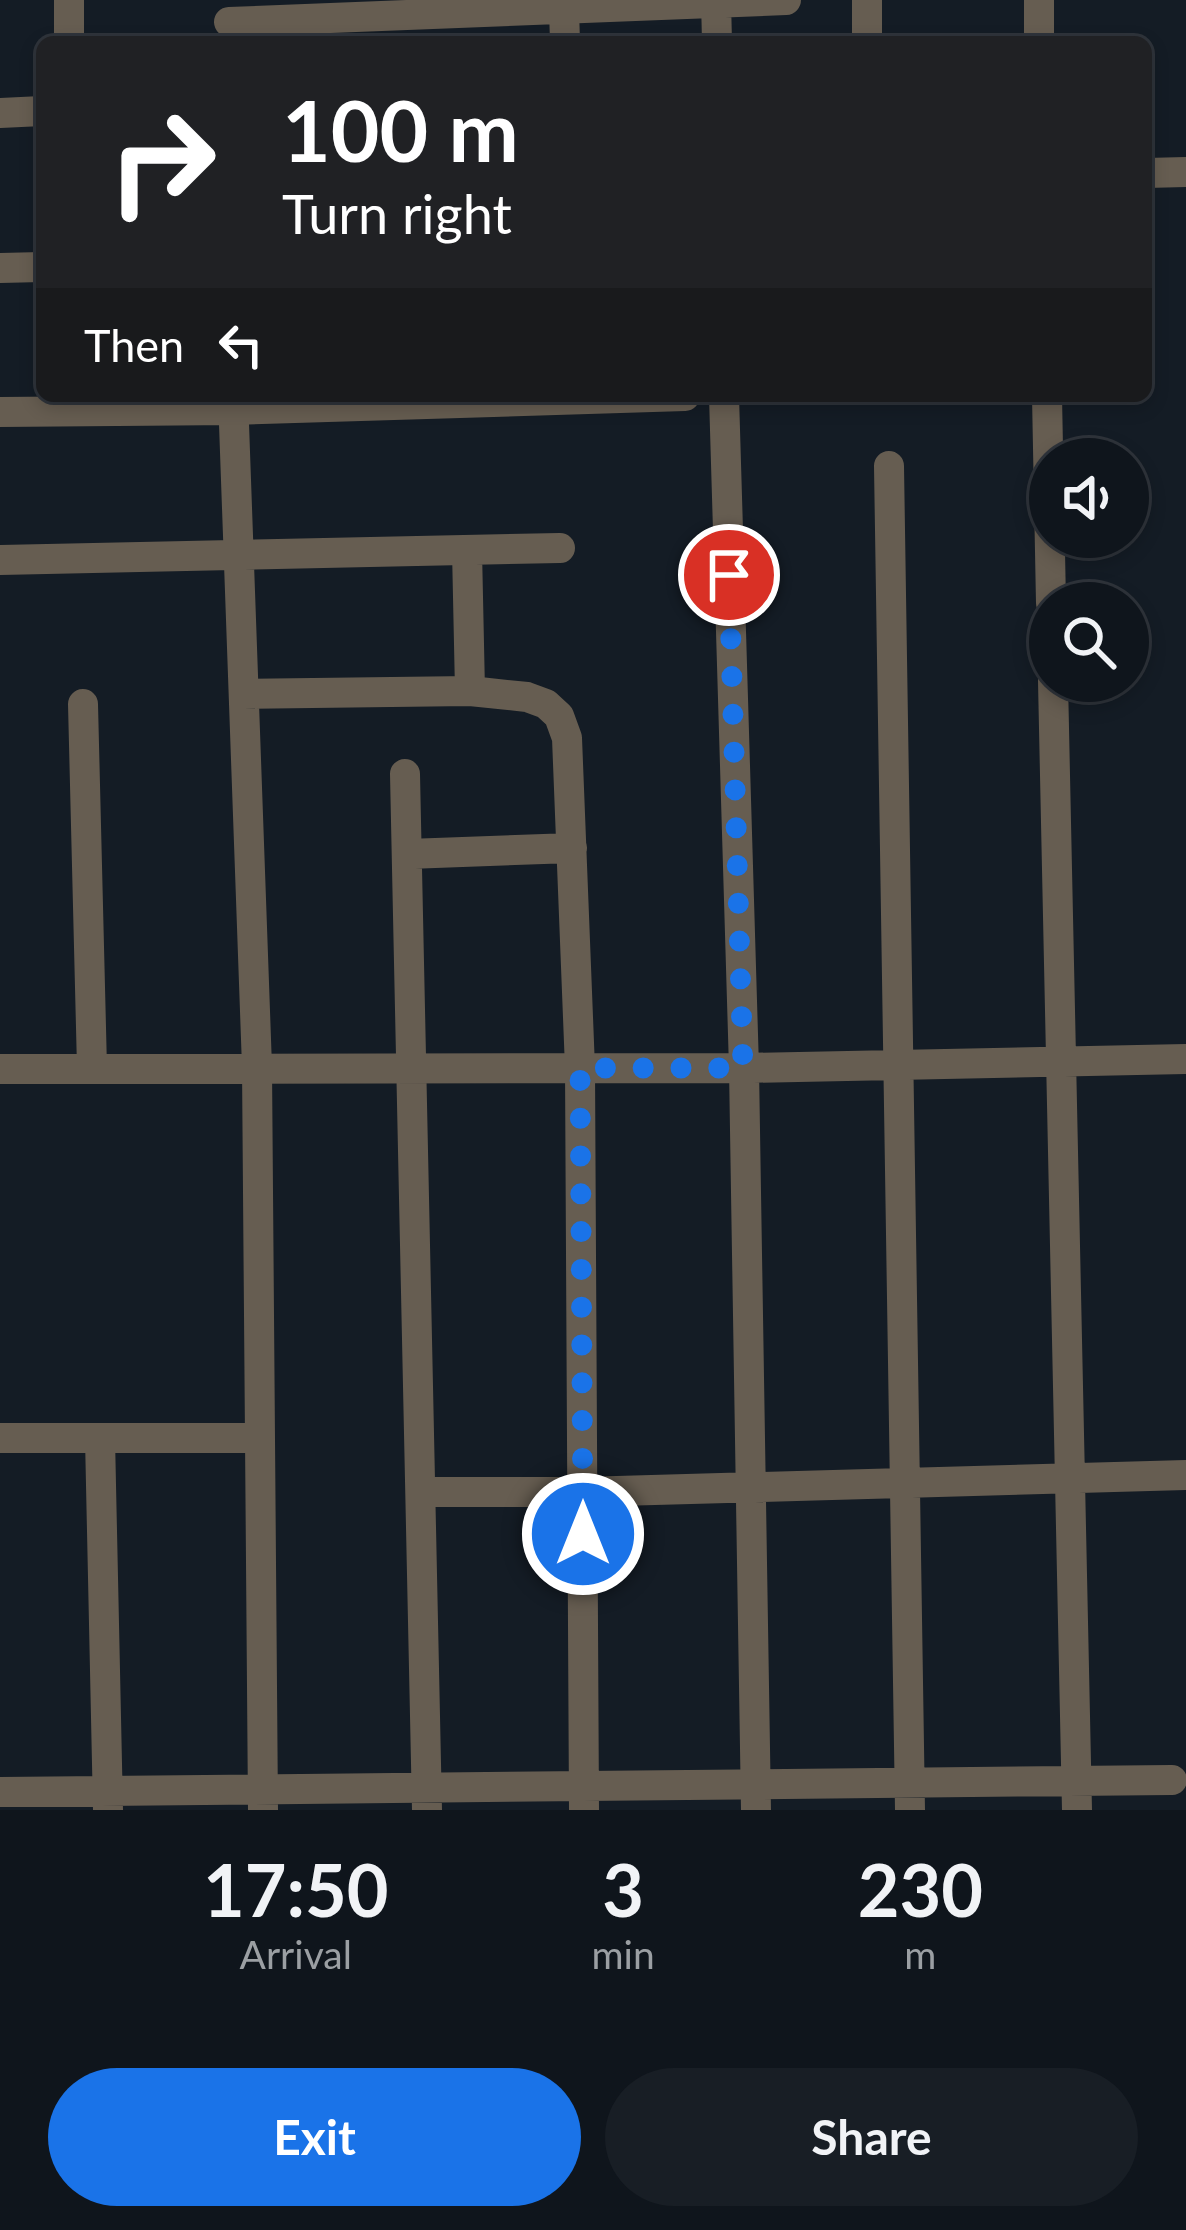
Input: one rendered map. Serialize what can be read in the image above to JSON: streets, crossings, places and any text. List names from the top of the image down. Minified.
{"page":{"turn":["100 m","Turn right"],"then":"Then","eta":["17:50","Arrival","3","min","230","m"],"buttons":["Exit","Share"]}}
